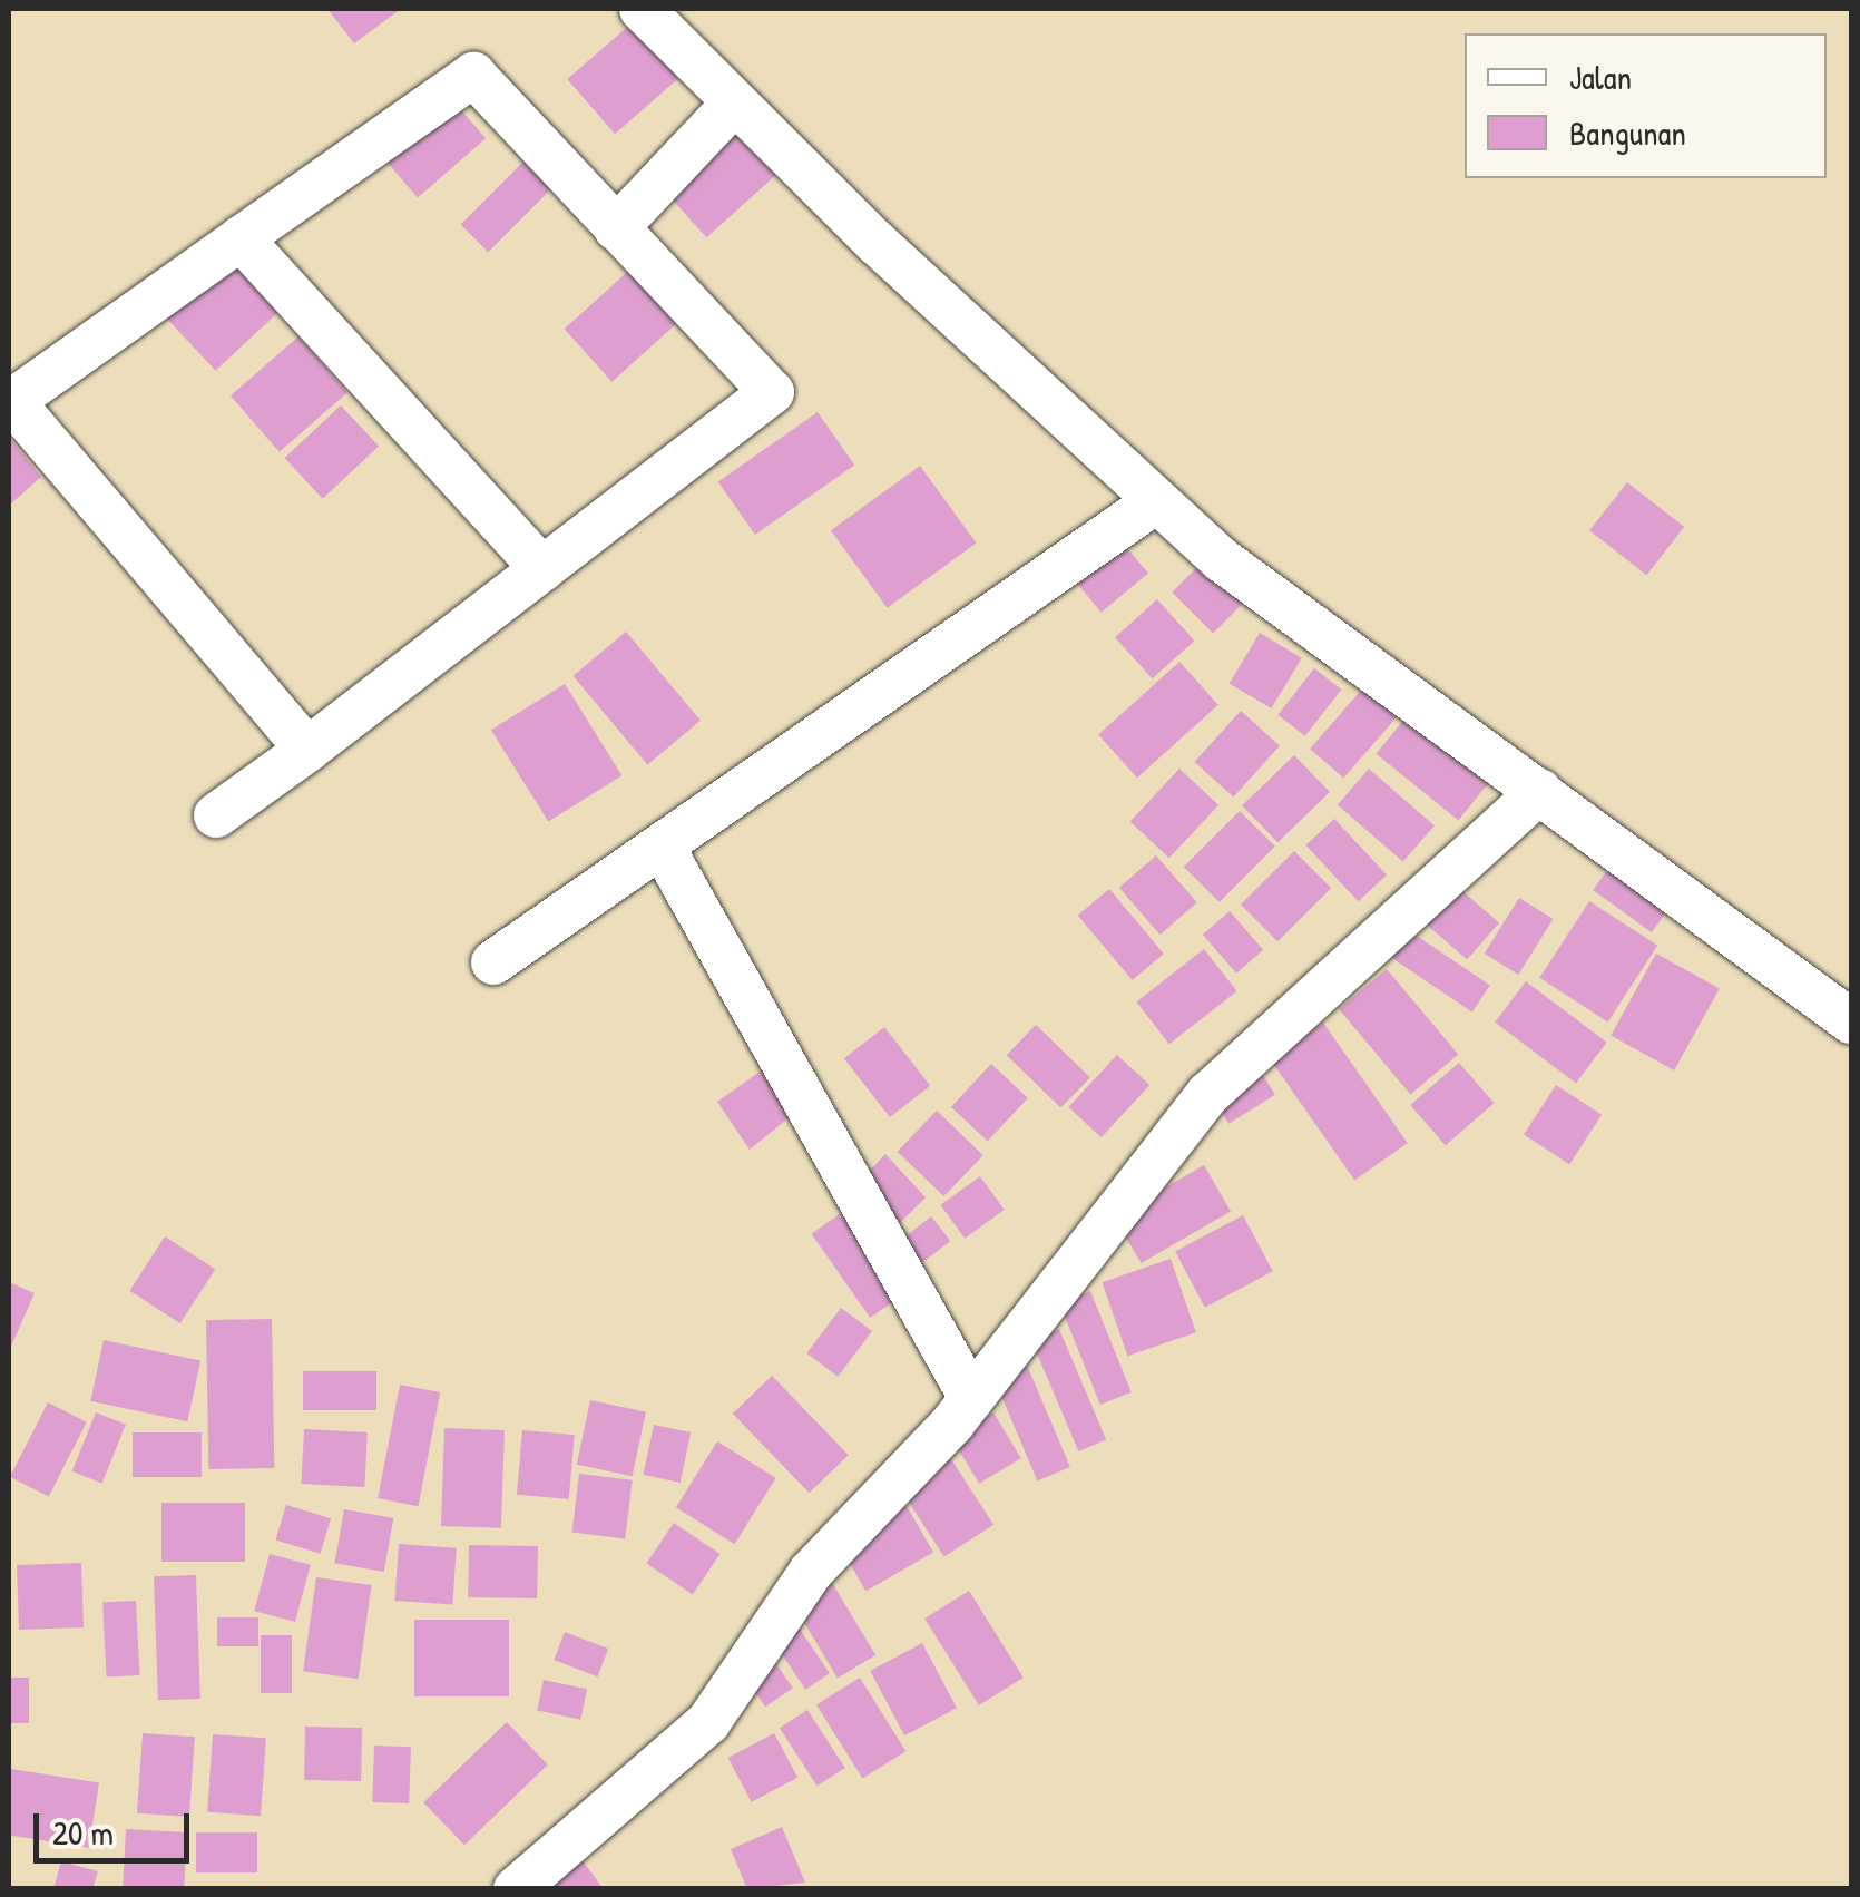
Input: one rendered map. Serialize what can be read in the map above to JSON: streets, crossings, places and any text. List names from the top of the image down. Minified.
{"legend":["Jalan","Bangunan"],"scale_bar":"20 m"}
